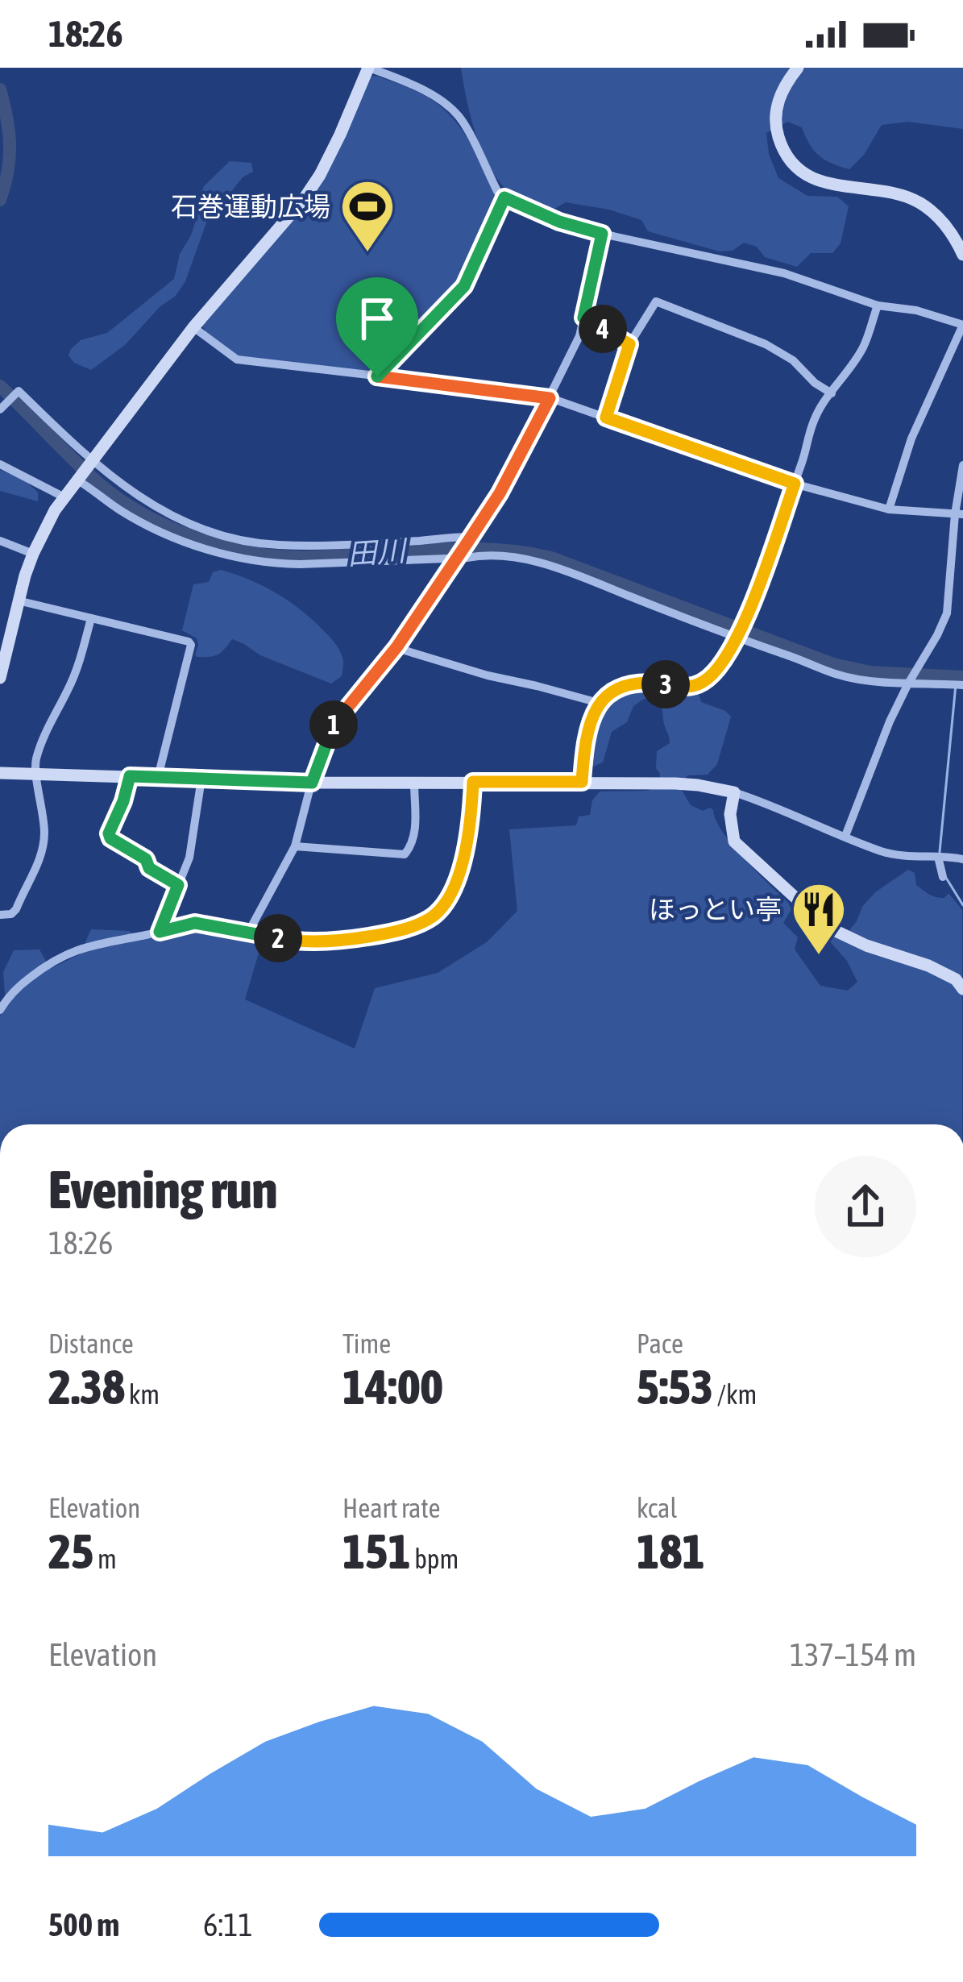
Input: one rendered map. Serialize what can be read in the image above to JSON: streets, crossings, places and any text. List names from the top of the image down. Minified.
{"water":["田川"],"places":{"sports":["石巻運動広場"],"restaurant":["ほっとい亭"]},"page":{"status":"18:26","pins":["4","3","1","2"],"heading":["Evening run","18:26"],"stats":[["Distance","2.38 km"],["Time","14:00"],["Pace","5:53 /km"],["Elevation","25 m"],["Heart rate","151 bpm"],["kcal","181"]],"chart":["Elevation","137–154 m"],"list":[{"name":"500 m","note":"6:11"}]}}
